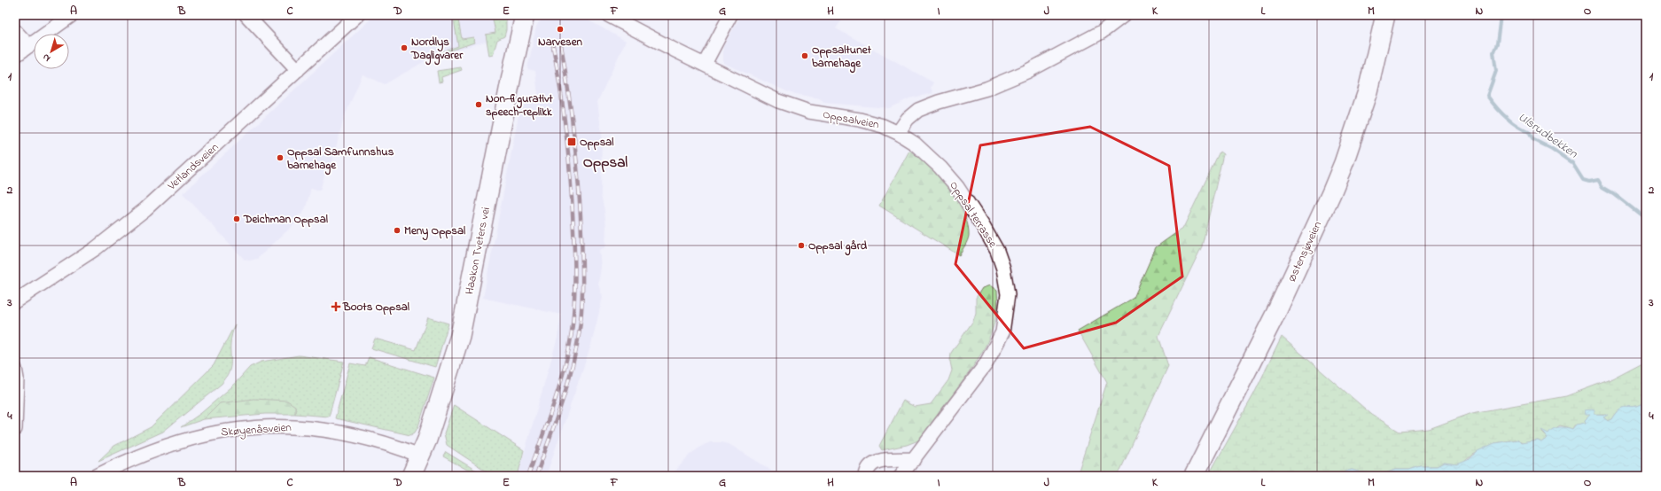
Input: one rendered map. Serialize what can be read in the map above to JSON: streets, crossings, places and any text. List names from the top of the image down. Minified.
{"streets":{"main road":["Haakon Tveters vei","Østensjøveien"],"street":["Oppsalveien","Vetlandsveien","Oppsal terrasse","Skøyenåsveien"]},"crossings":[["Oppsalveien","Oppsal terrasse"],["Haakon Tveters vei","Skøyenåsveien"]],"districts":["Oppsal"],"water":["Ulsrudbekken"],"places":{"other":["Narvesen","Nordlys Dagligvarer","Oppsaltunet barnehage","Non-figurativt speech-replikk","Oppsal Samfunnshus barnehage","Deichman Oppsal","Meny Oppsal","Oppsal gård"],"transit":["Oppsal"],"health":["Boots Oppsal"]},"north":"bottom left","grid":{"columns":["A","B","C","D","E","F","G","H","I","J","K","L","M","N","O"],"rows":["1","2","3","4"]}}
